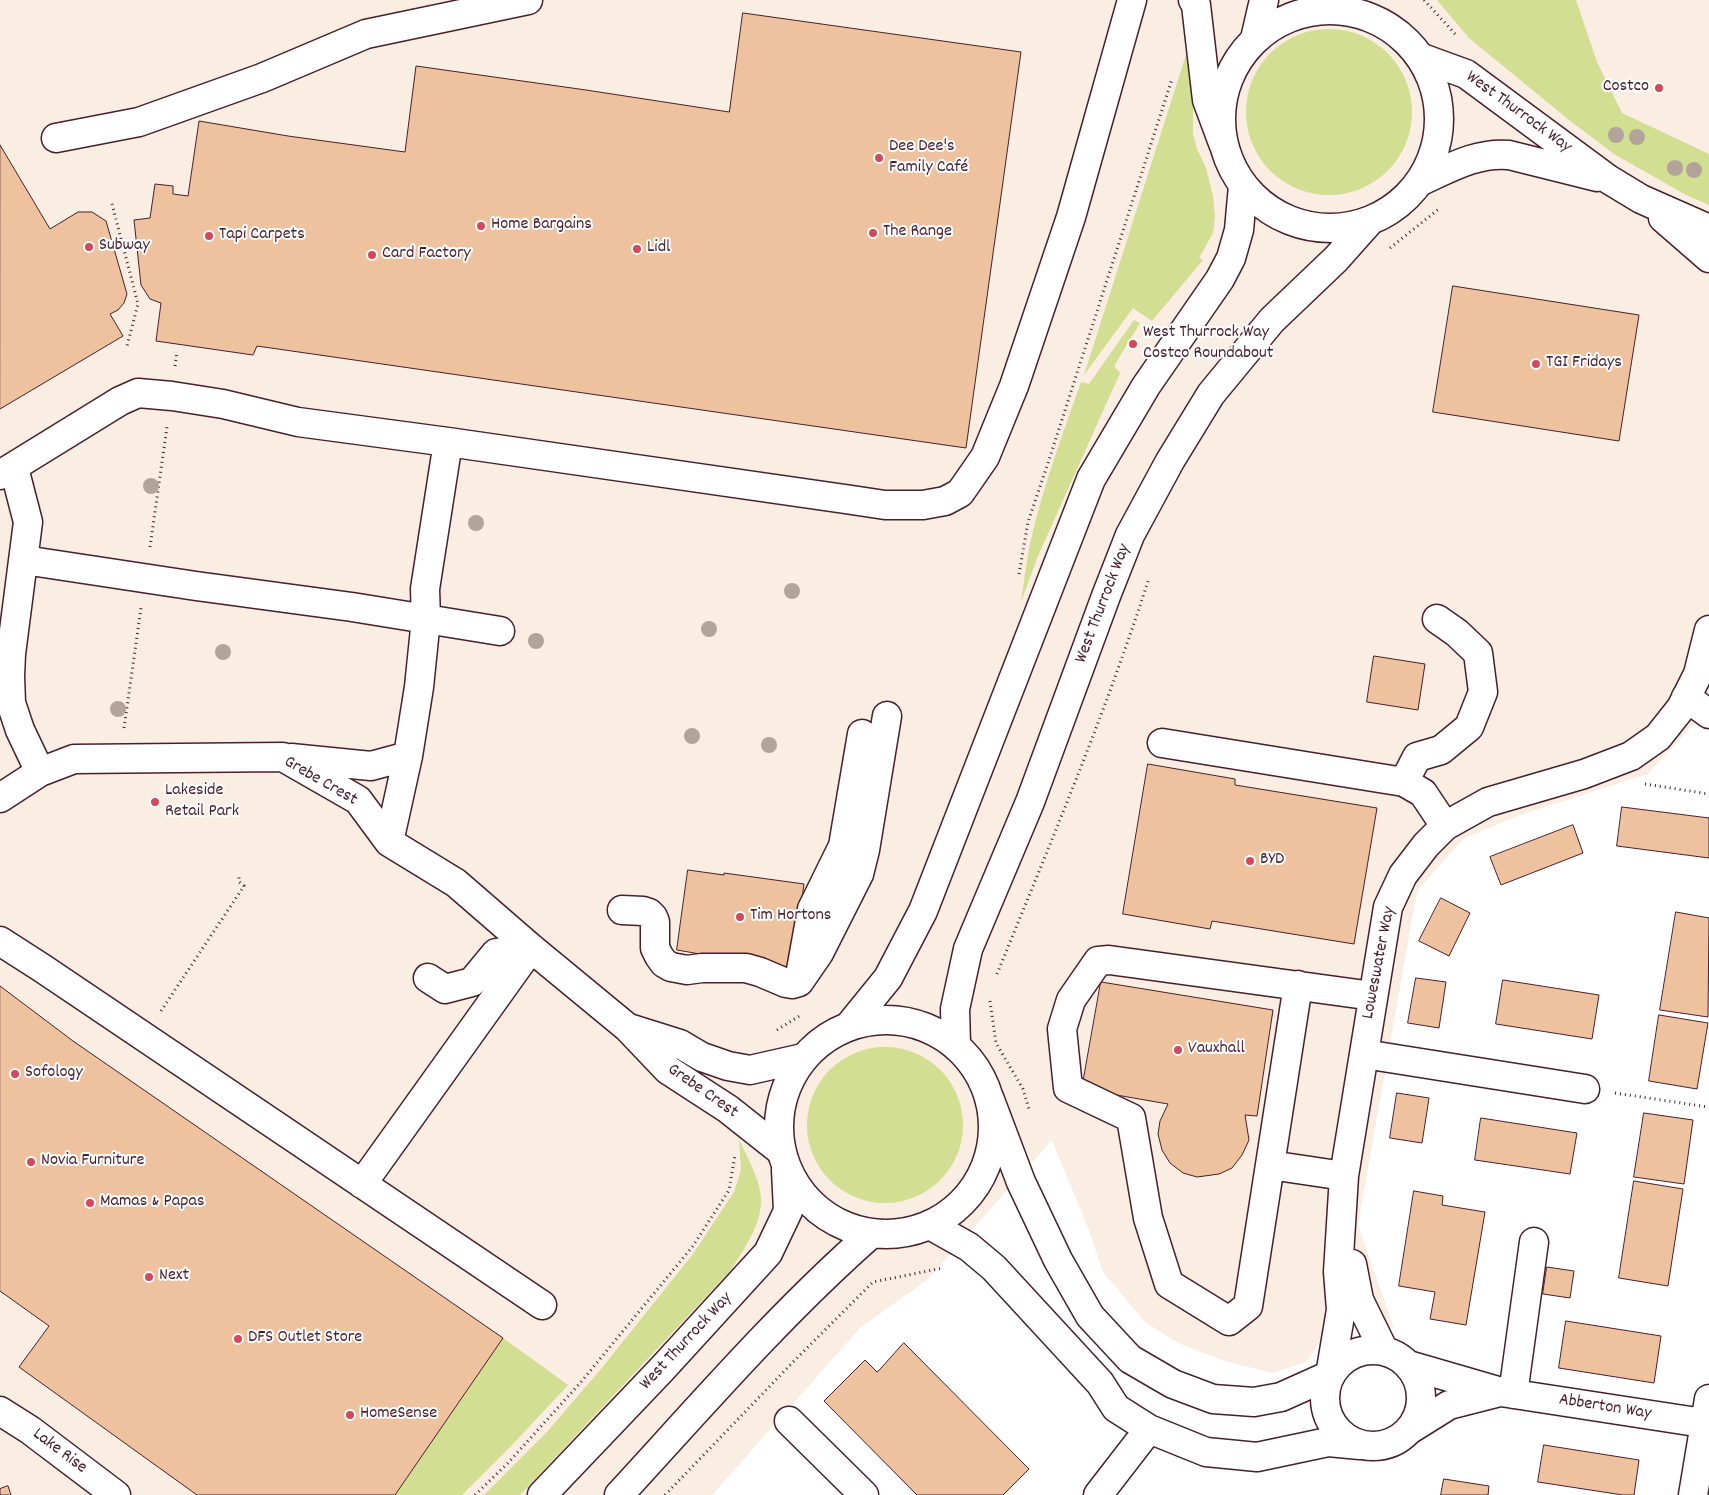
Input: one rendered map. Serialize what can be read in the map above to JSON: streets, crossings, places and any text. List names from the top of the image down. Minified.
{"streets":{"street":["West Thurrock Way","Grebe Crest","Loweswater Way","Abberton Way","Lake Rise"]},"crossings":[["West Thurrock Way","Grebe Crest"],["Loweswater Way","Abberton Way"]],"places":["Costco","Dee Dee's Family Café","Home Bargains","The Range","Tapi Carpets","Subway","Lidl","Card Factory","West Thurrock Way Costco Roundabout","TGI Fridays","Lakeside Retail Park","BYD","Tim Hortons","Vauxhall","Sofology","Novia Furniture","Mamas & Papas","Next","DFS Outlet Store","HomeSense"]}
